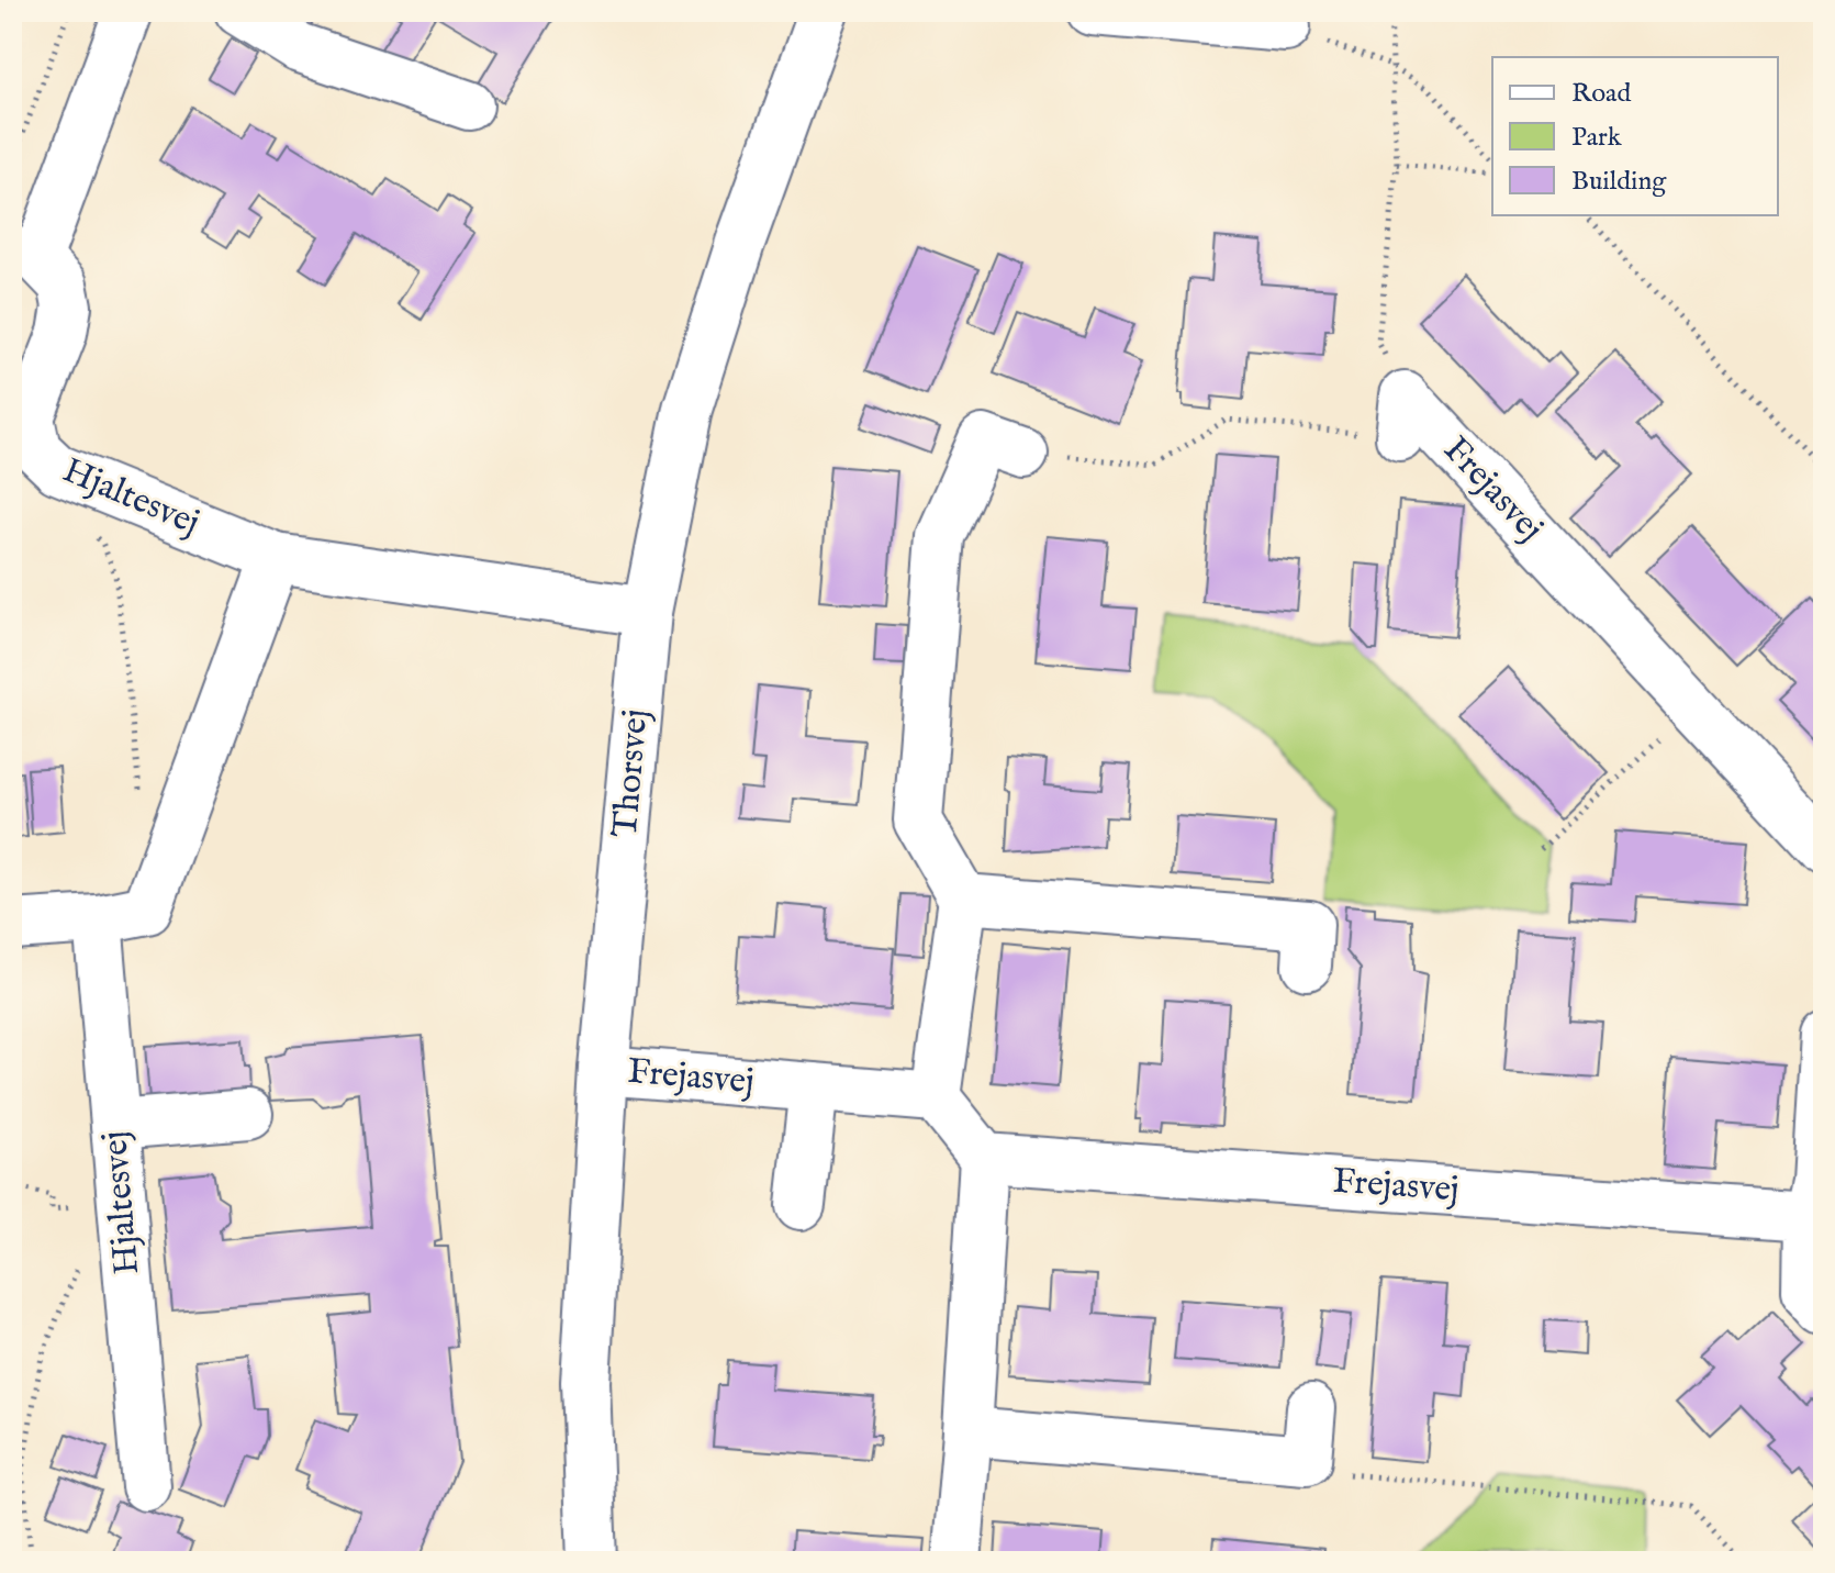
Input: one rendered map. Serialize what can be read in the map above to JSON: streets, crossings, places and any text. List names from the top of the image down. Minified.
{"streets":{"street":["Frejasvej","Hjaltesvej","Thorsvej"]},"crossings":[["Frejasvej","Thorsvej"],["Hjaltesvej","Thorsvej"]],"legend":["Road","Park","Building"]}
